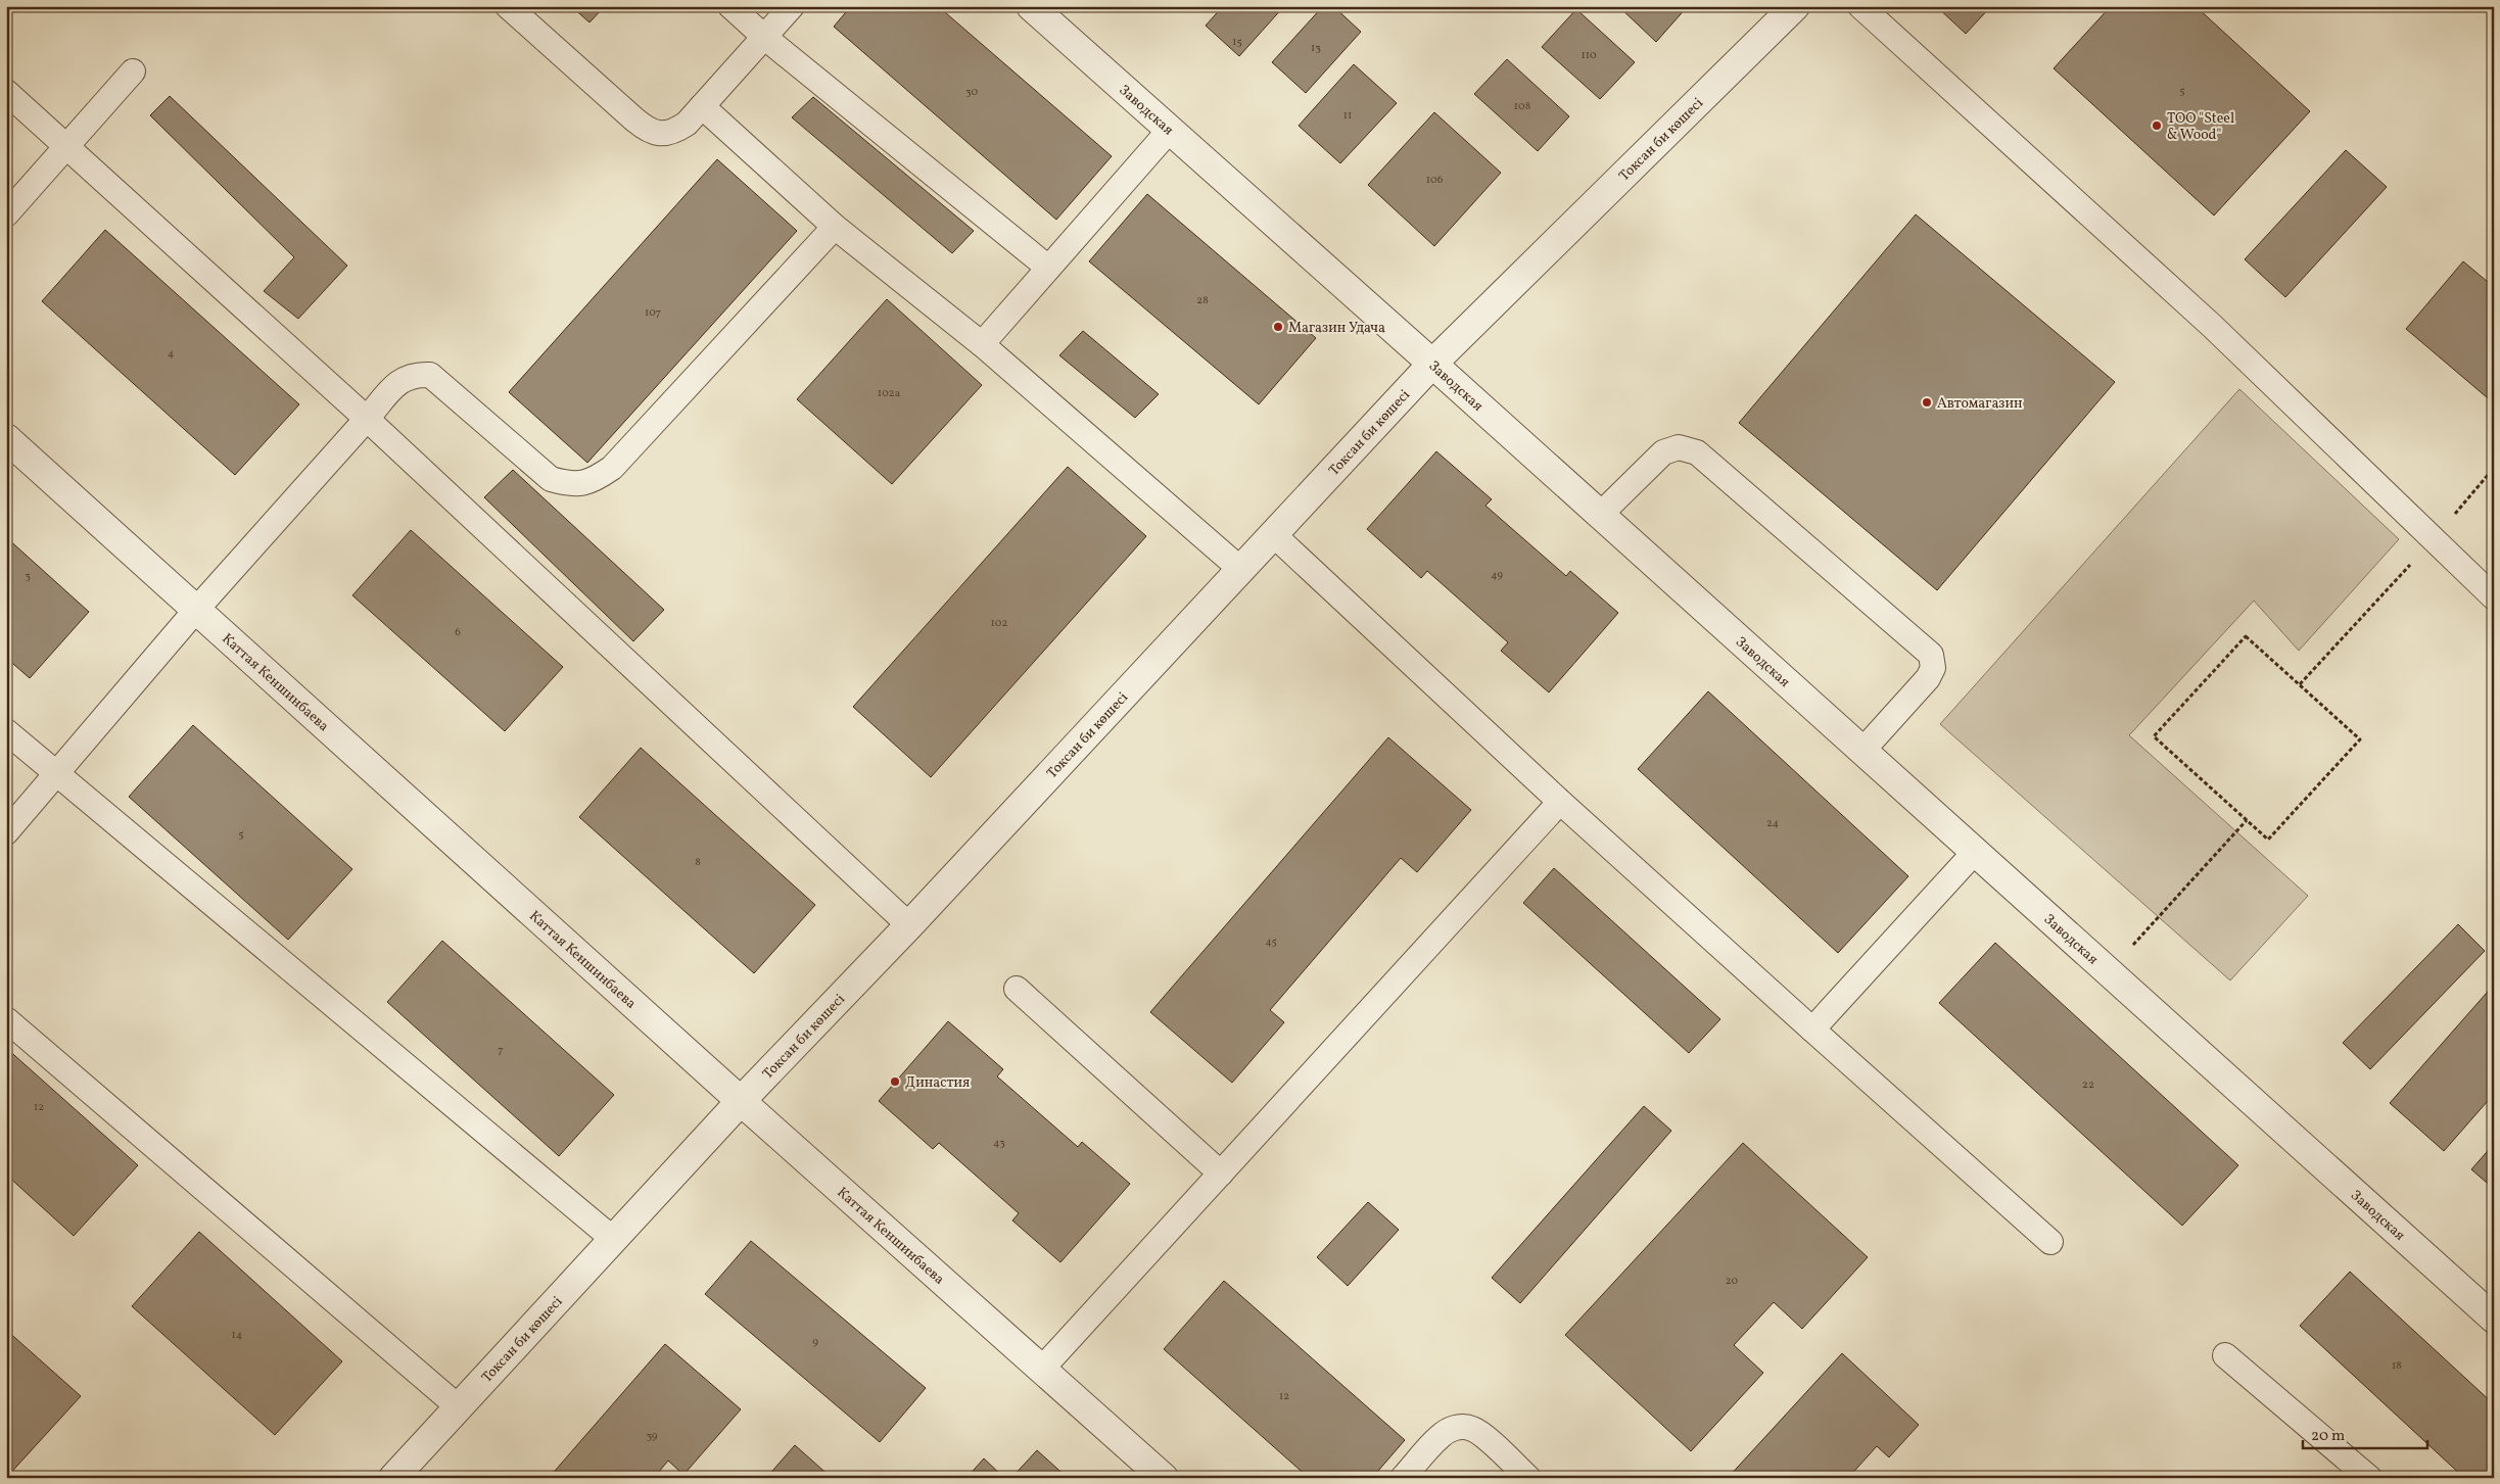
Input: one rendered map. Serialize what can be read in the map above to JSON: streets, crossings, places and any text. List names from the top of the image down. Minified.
{"streets":{"street":["Заводская","Токсан би көшесі","Каттая Кеншинбаева"]},"crossings":[["Заводская","Токсан би көшесі"],["Токсан би көшесі","Каттая Кеншинбаева"]],"places":["TOO \"Steel & Wood\"","Магазин Удача","Автомагазин","Династия"],"house_numbers":["15","13","110","5","30","108","11","106","28","107","4","102а","49","3","102","6","24","5","8","45","7","22","12","43","20","14","9","18","12","39"],"scale_bar":"20 m"}
